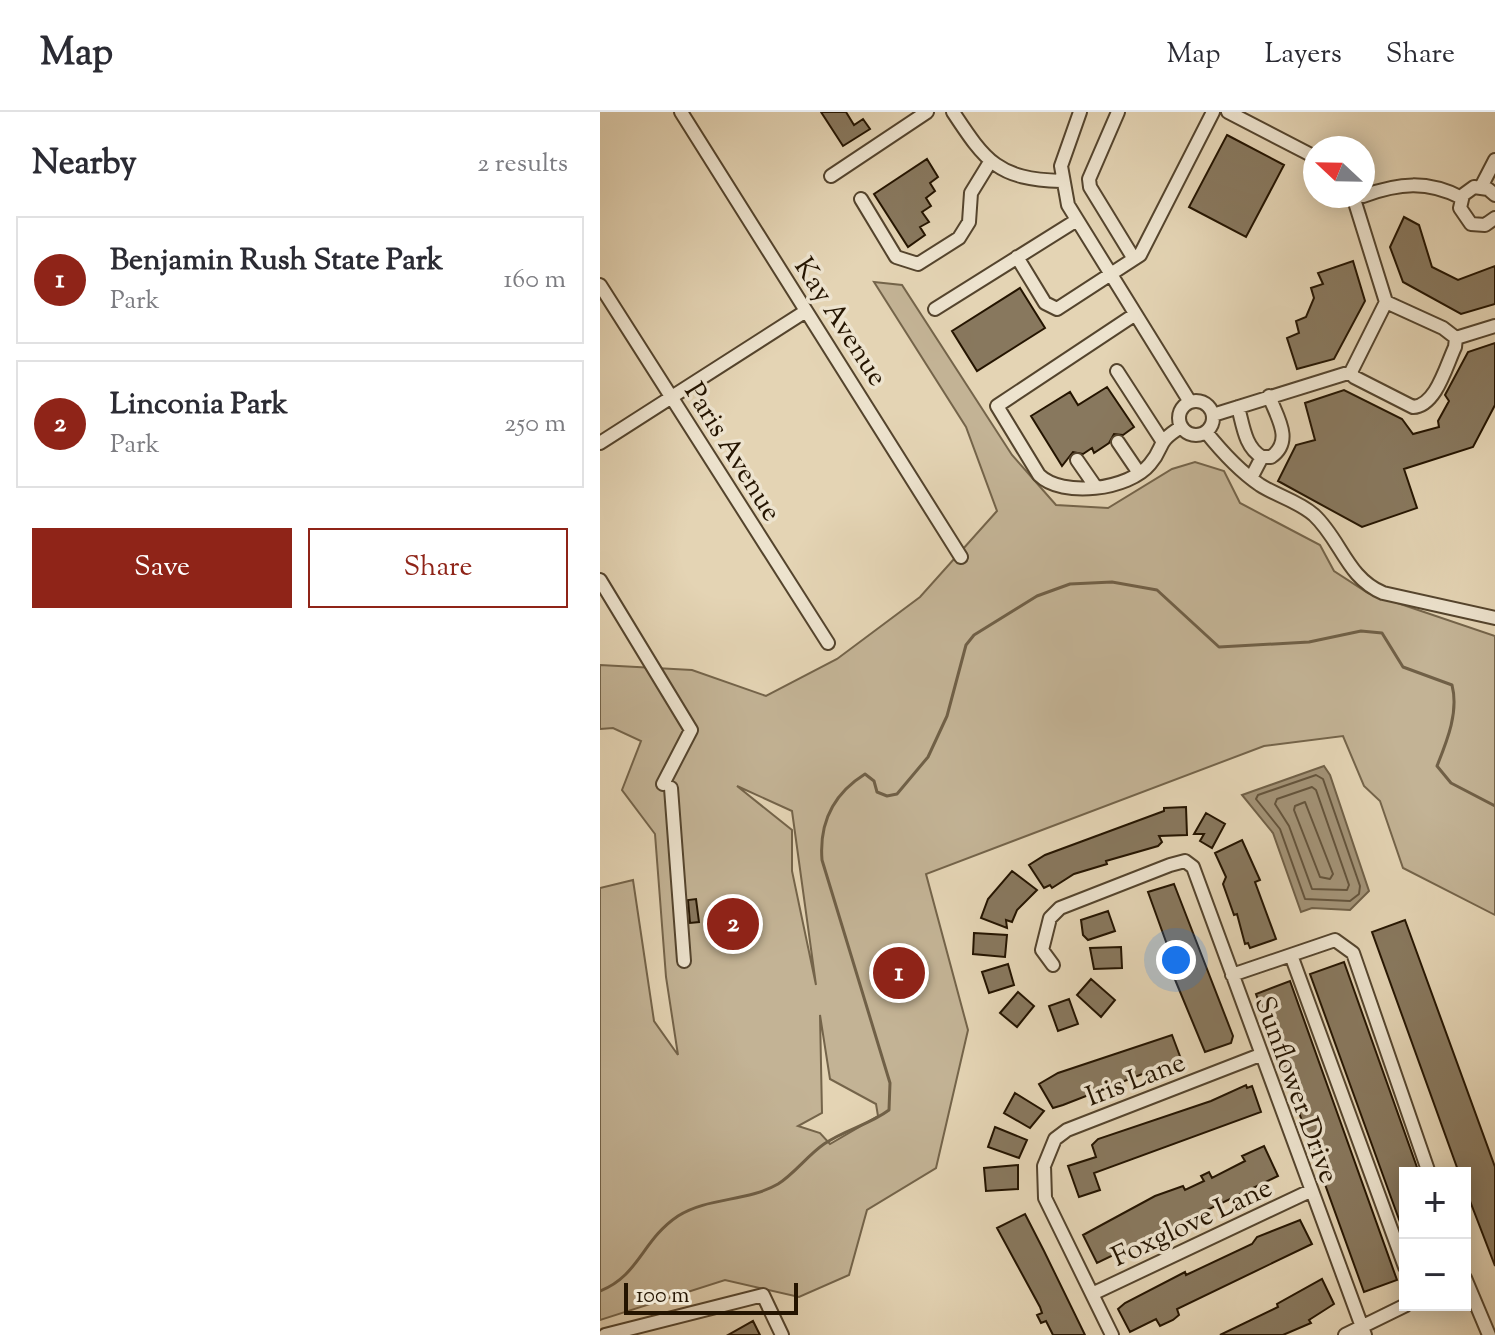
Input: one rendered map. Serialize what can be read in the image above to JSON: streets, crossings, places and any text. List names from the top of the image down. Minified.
{"streets":{"street":["Kay Avenue","Paris Avenue","Iris Lane","Sunflower Drive","Foxglove Lane"]},"crossings":[["Iris Lane","Sunflower Drive"],["Iris Lane","Foxglove Lane"],["Sunflower Drive","Foxglove Lane"]],"scale_bar":"100 m","north":"left","page":{"header":"Map","nav":["Map","Layers","Share"],"heading":["Nearby","2 results"],"list":[{"mark":"1","name":"Benjamin Rush State Park","note":"Park","value":"160 m"},{"mark":"2","name":"Linconia Park","note":"Park","value":"250 m"}],"buttons":["Save","Share"],"pins":["2","1"],"map_buttons":["+","−"],"scale":"100 m"}}
